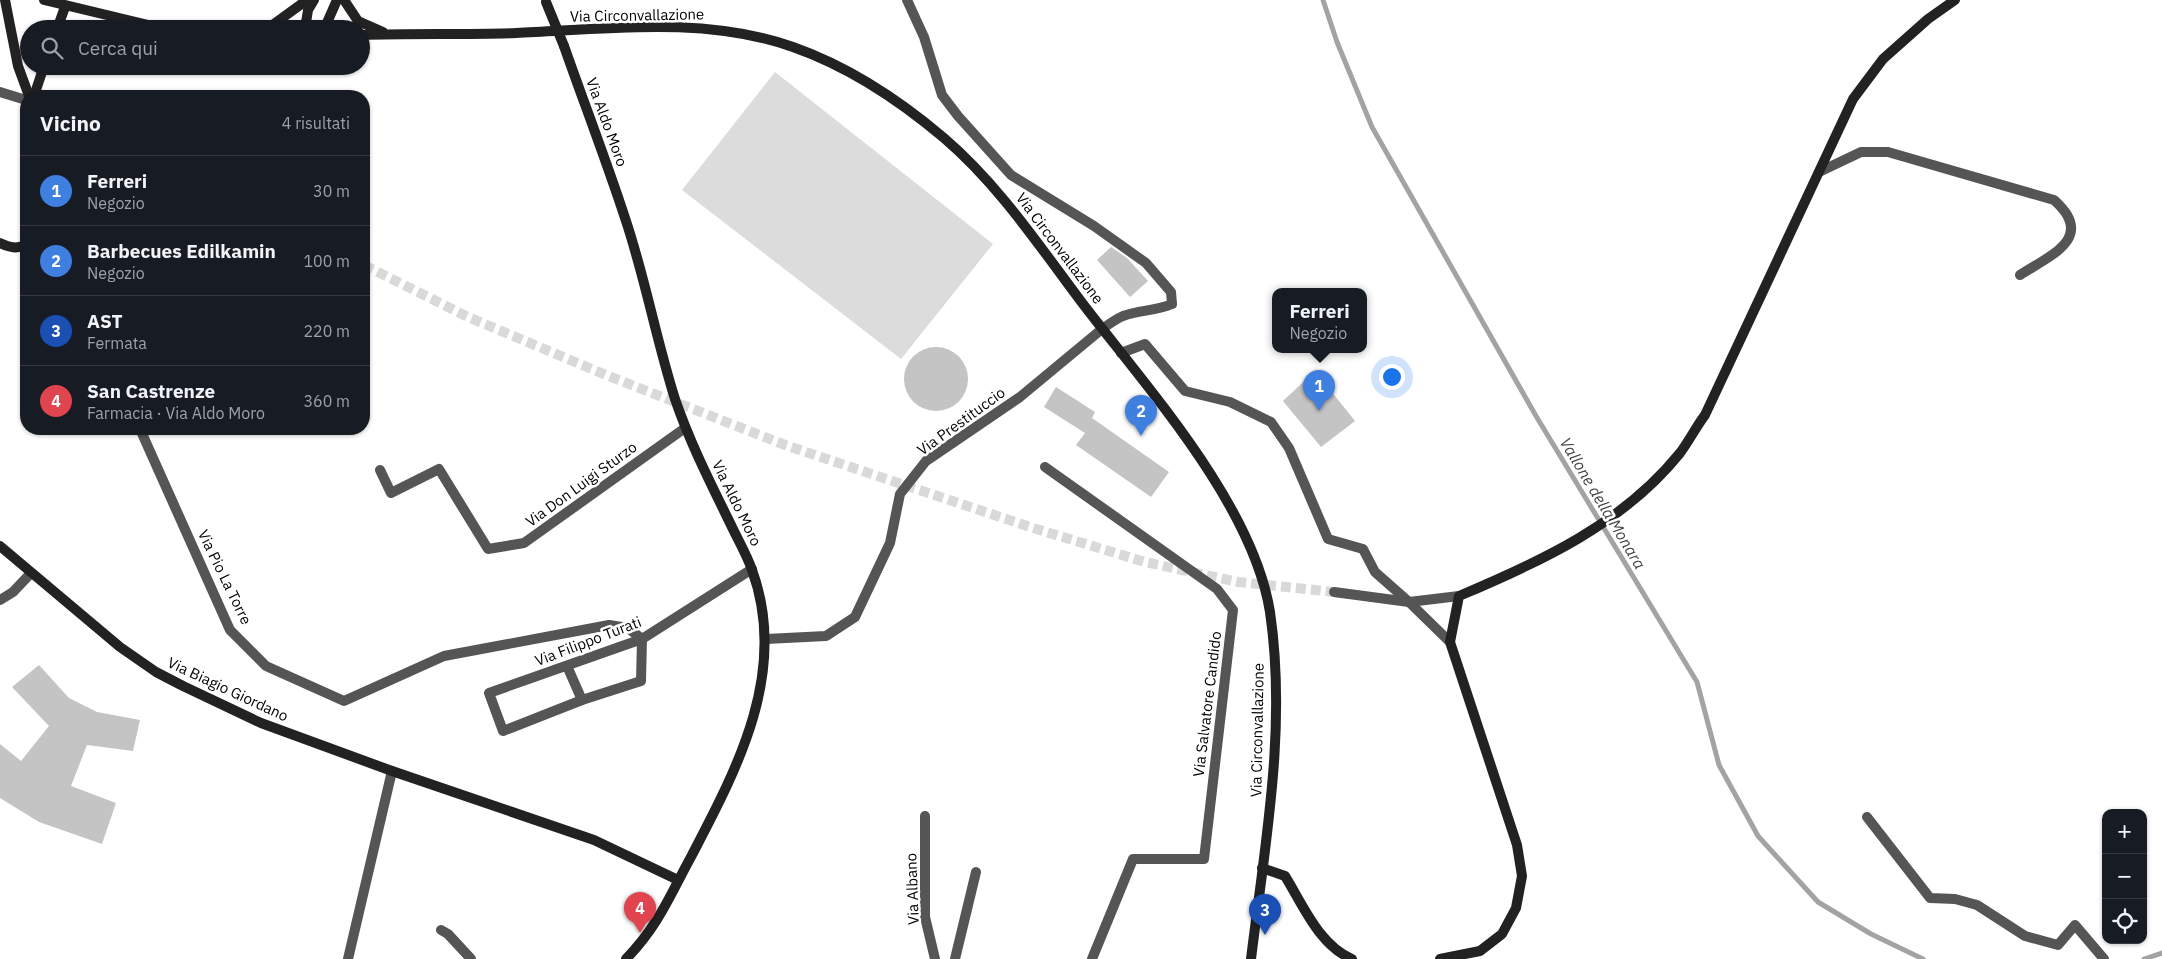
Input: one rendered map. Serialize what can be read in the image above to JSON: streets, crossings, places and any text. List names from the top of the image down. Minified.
{"streets":{"street":["Via Circonvallazione","Via Aldo Moro","Via Prestituccio","Via Don Luigi Sturzo","Via Pio La Torre","Via Filippo Turati","Via Biagio Giordano","Via Salvatore Candido","Via Albano"]},"crossings":[["Via Circonvallazione","Via Prestituccio"],["Via Aldo Moro","Via Prestituccio"],["Via Aldo Moro","Via Don Luigi Sturzo"],["Via Aldo Moro","Via Filippo Turati"],["Via Aldo Moro","Via Biagio Giordano"],["Via Pio La Torre","Via Filippo Turati"]],"water":["Vallone della Monara"],"page":{"search":"Cerca qui","heading":["Vicino","4 risultati"],"list":[{"mark":"1","name":"Ferreri","note":"Negozio","value":"30 m"},{"mark":"2","name":"Barbecues Edilkamin","note":"Negozio","value":"100 m"},{"mark":"3","name":"AST","note":"Fermata","value":"220 m"},{"mark":"4","name":"San Castrenze","note":"Farmacia · Via Aldo Moro","value":"360 m"}],"popup":["Ferreri","Negozio"],"pins":["1","2","4","3"],"map_buttons":["+","−"]}}
